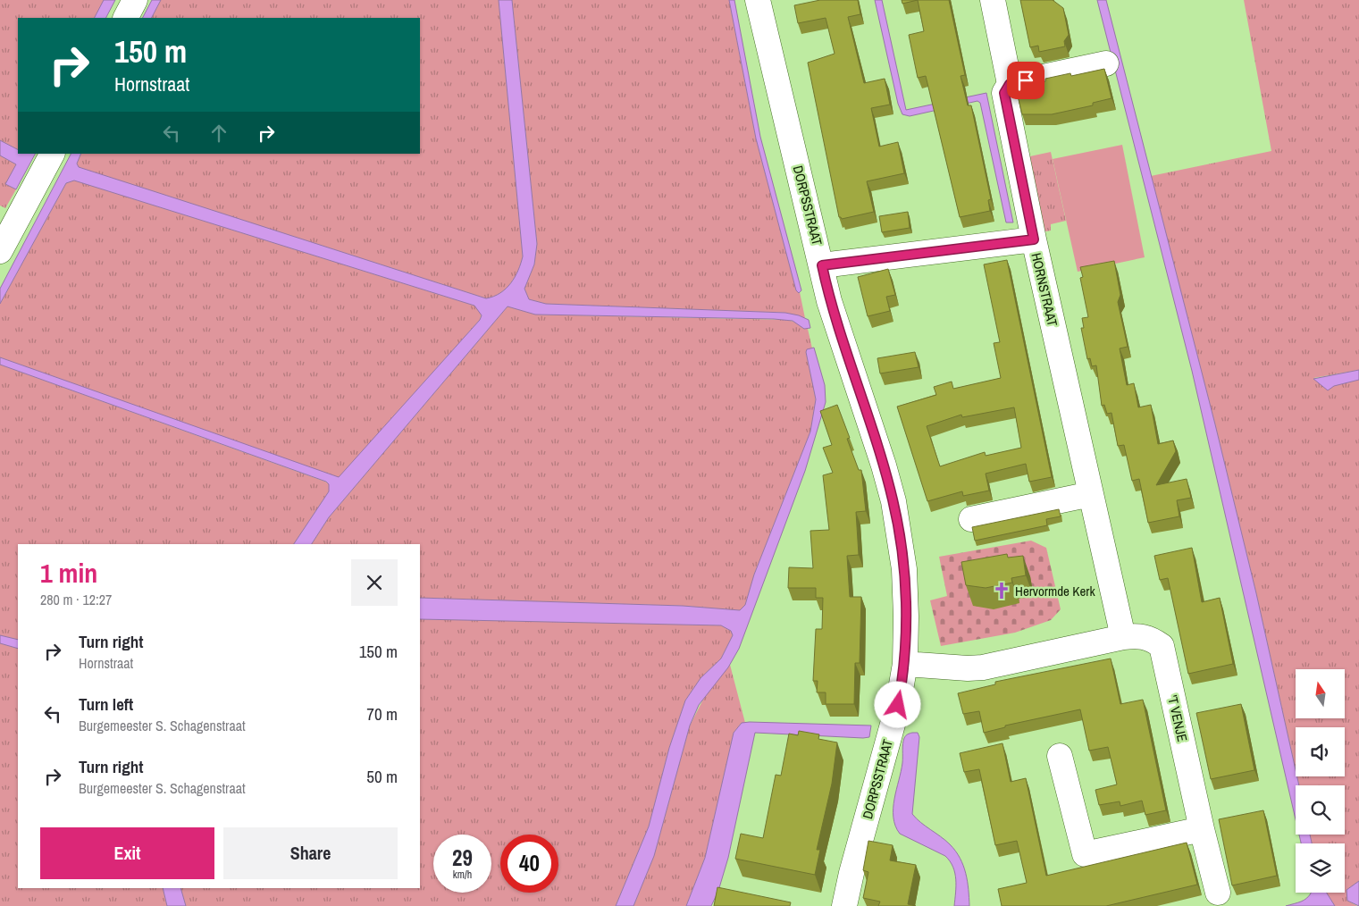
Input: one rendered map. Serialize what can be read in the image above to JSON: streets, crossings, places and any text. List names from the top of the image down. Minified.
{"streets":{"street":["DORPSSTRAAT","HORNSTRAAT","'T VENJE"]},"crossings":[["DORPSSTRAAT","HORNSTRAAT"],["DORPSSTRAAT","'T VENJE"],["HORNSTRAAT","'T VENJE"]],"places":{"church":["Hervormde Kerk"]},"north":"top","page":{"turn":["150 m","Hornstraat"],"heading":["1 min","280 m · 12:27"],"list":[{"name":"Turn right","note":"Hornstraat","value":"150 m"},{"name":"Turn left","note":"Burgemeester S. Schagenstraat","value":"70 m"},{"name":"Turn right","note":"Burgemeester S. Schagenstraat","value":"50 m"}],"buttons":["Exit","Share"],"speed":"29 km/h","limit":"40"}}
